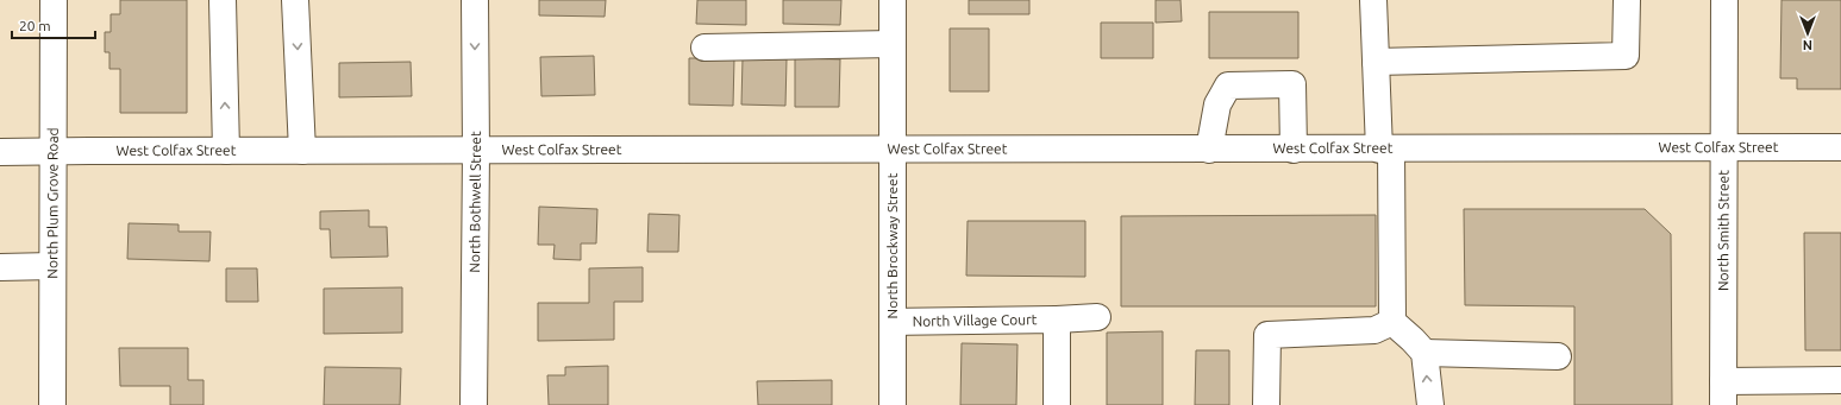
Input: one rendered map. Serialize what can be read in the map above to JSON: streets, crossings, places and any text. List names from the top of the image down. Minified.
{"streets":{"street":["West Colfax Street","North Bothwell Street","North Plum Grove Road","North Smith Street","North Brockway Street","North Village Court"]},"crossings":[["West Colfax Street","North Bothwell Street"],["West Colfax Street","North Plum Grove Road"],["West Colfax Street","North Smith Street"],["West Colfax Street","North Brockway Street"],["North Brockway Street","North Village Court"]],"scale_bar":"20 m","north":"bottom"}
